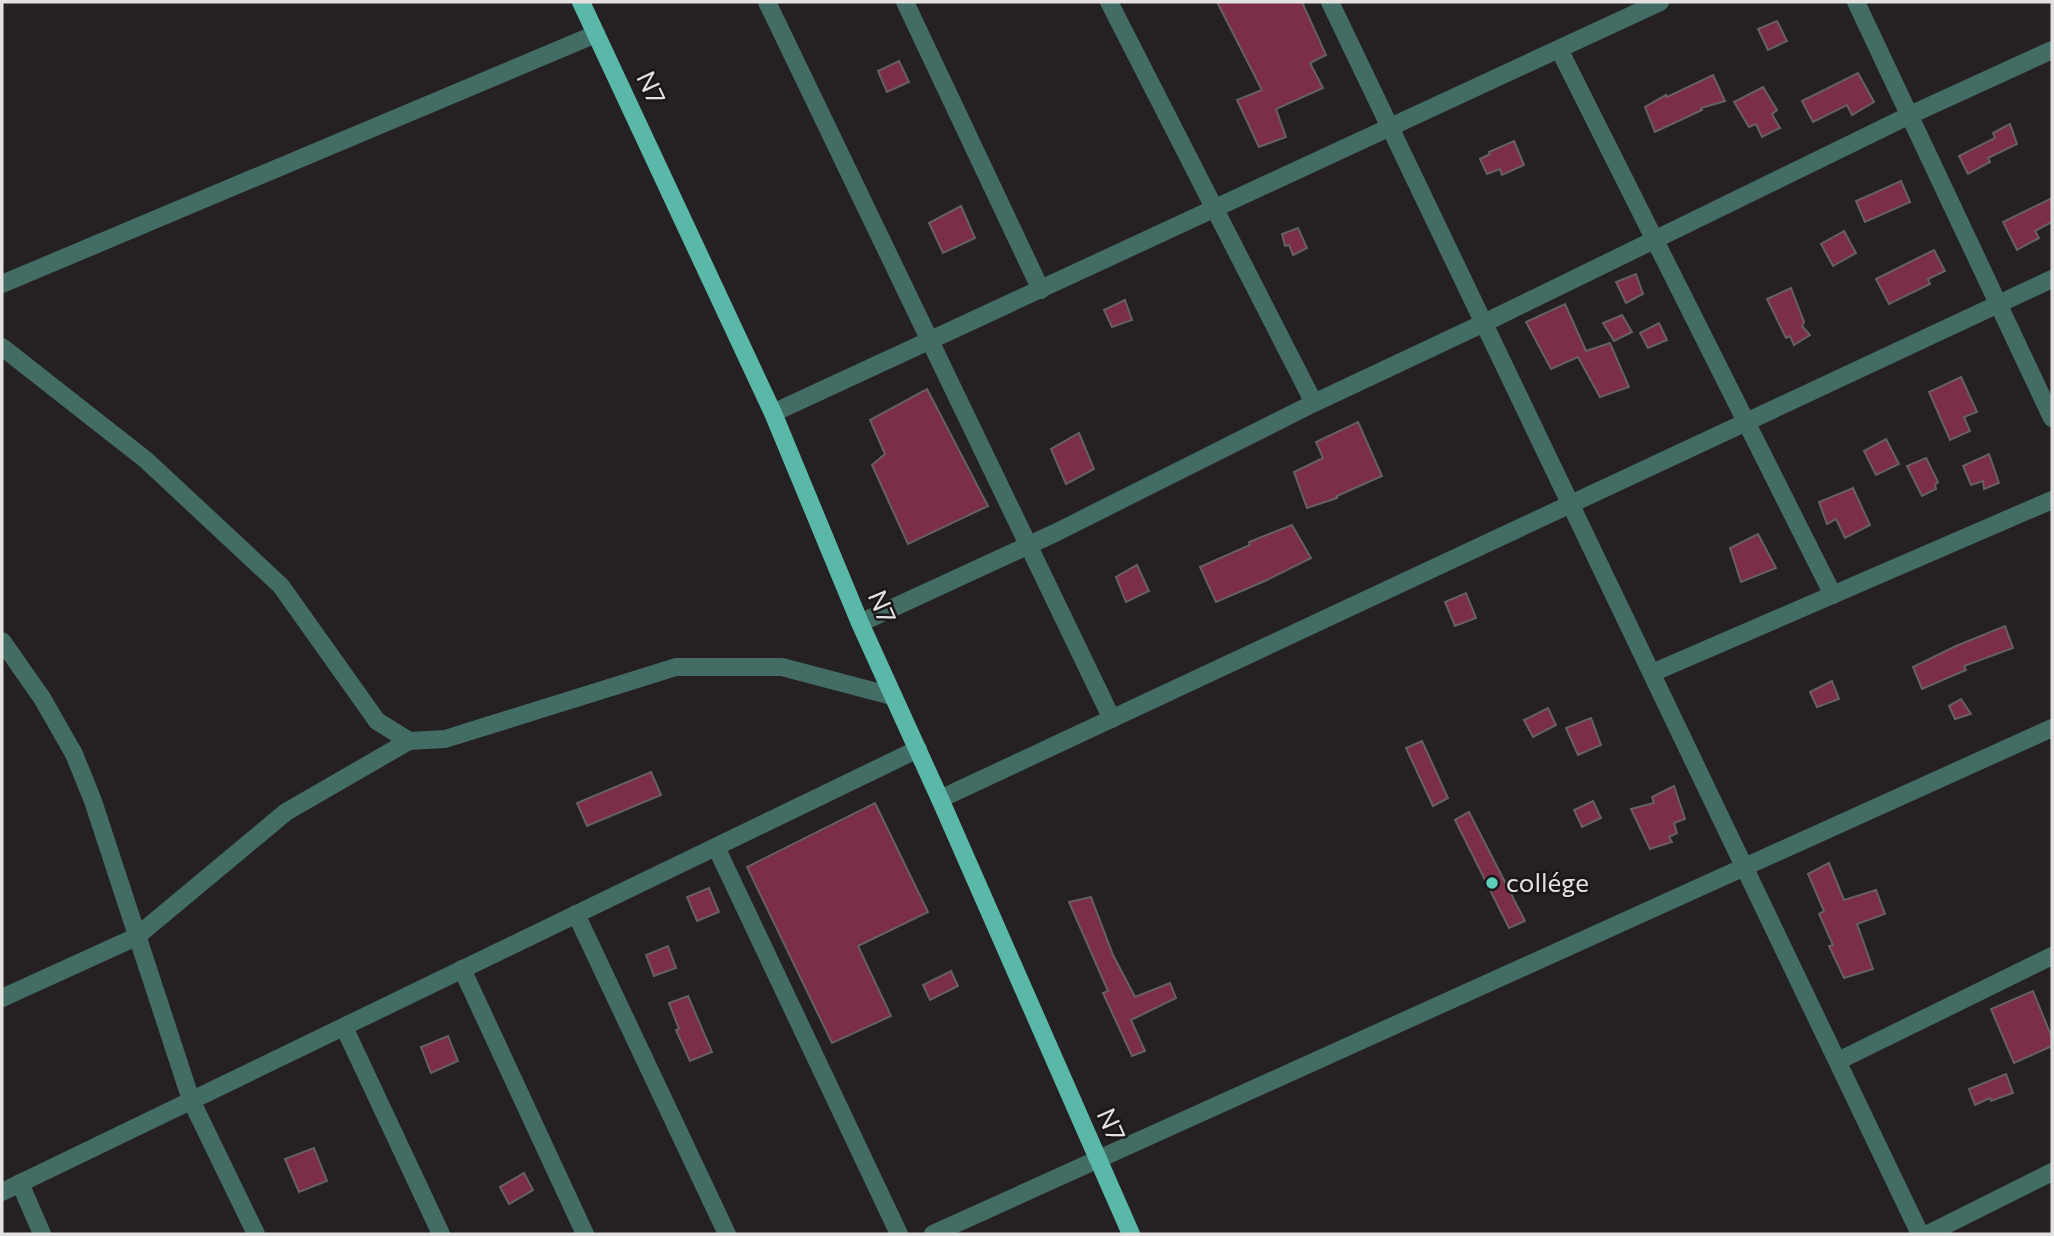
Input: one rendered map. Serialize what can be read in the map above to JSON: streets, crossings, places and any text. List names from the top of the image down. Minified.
{"streets":{"main road":["N7"]},"places":["collége"]}
